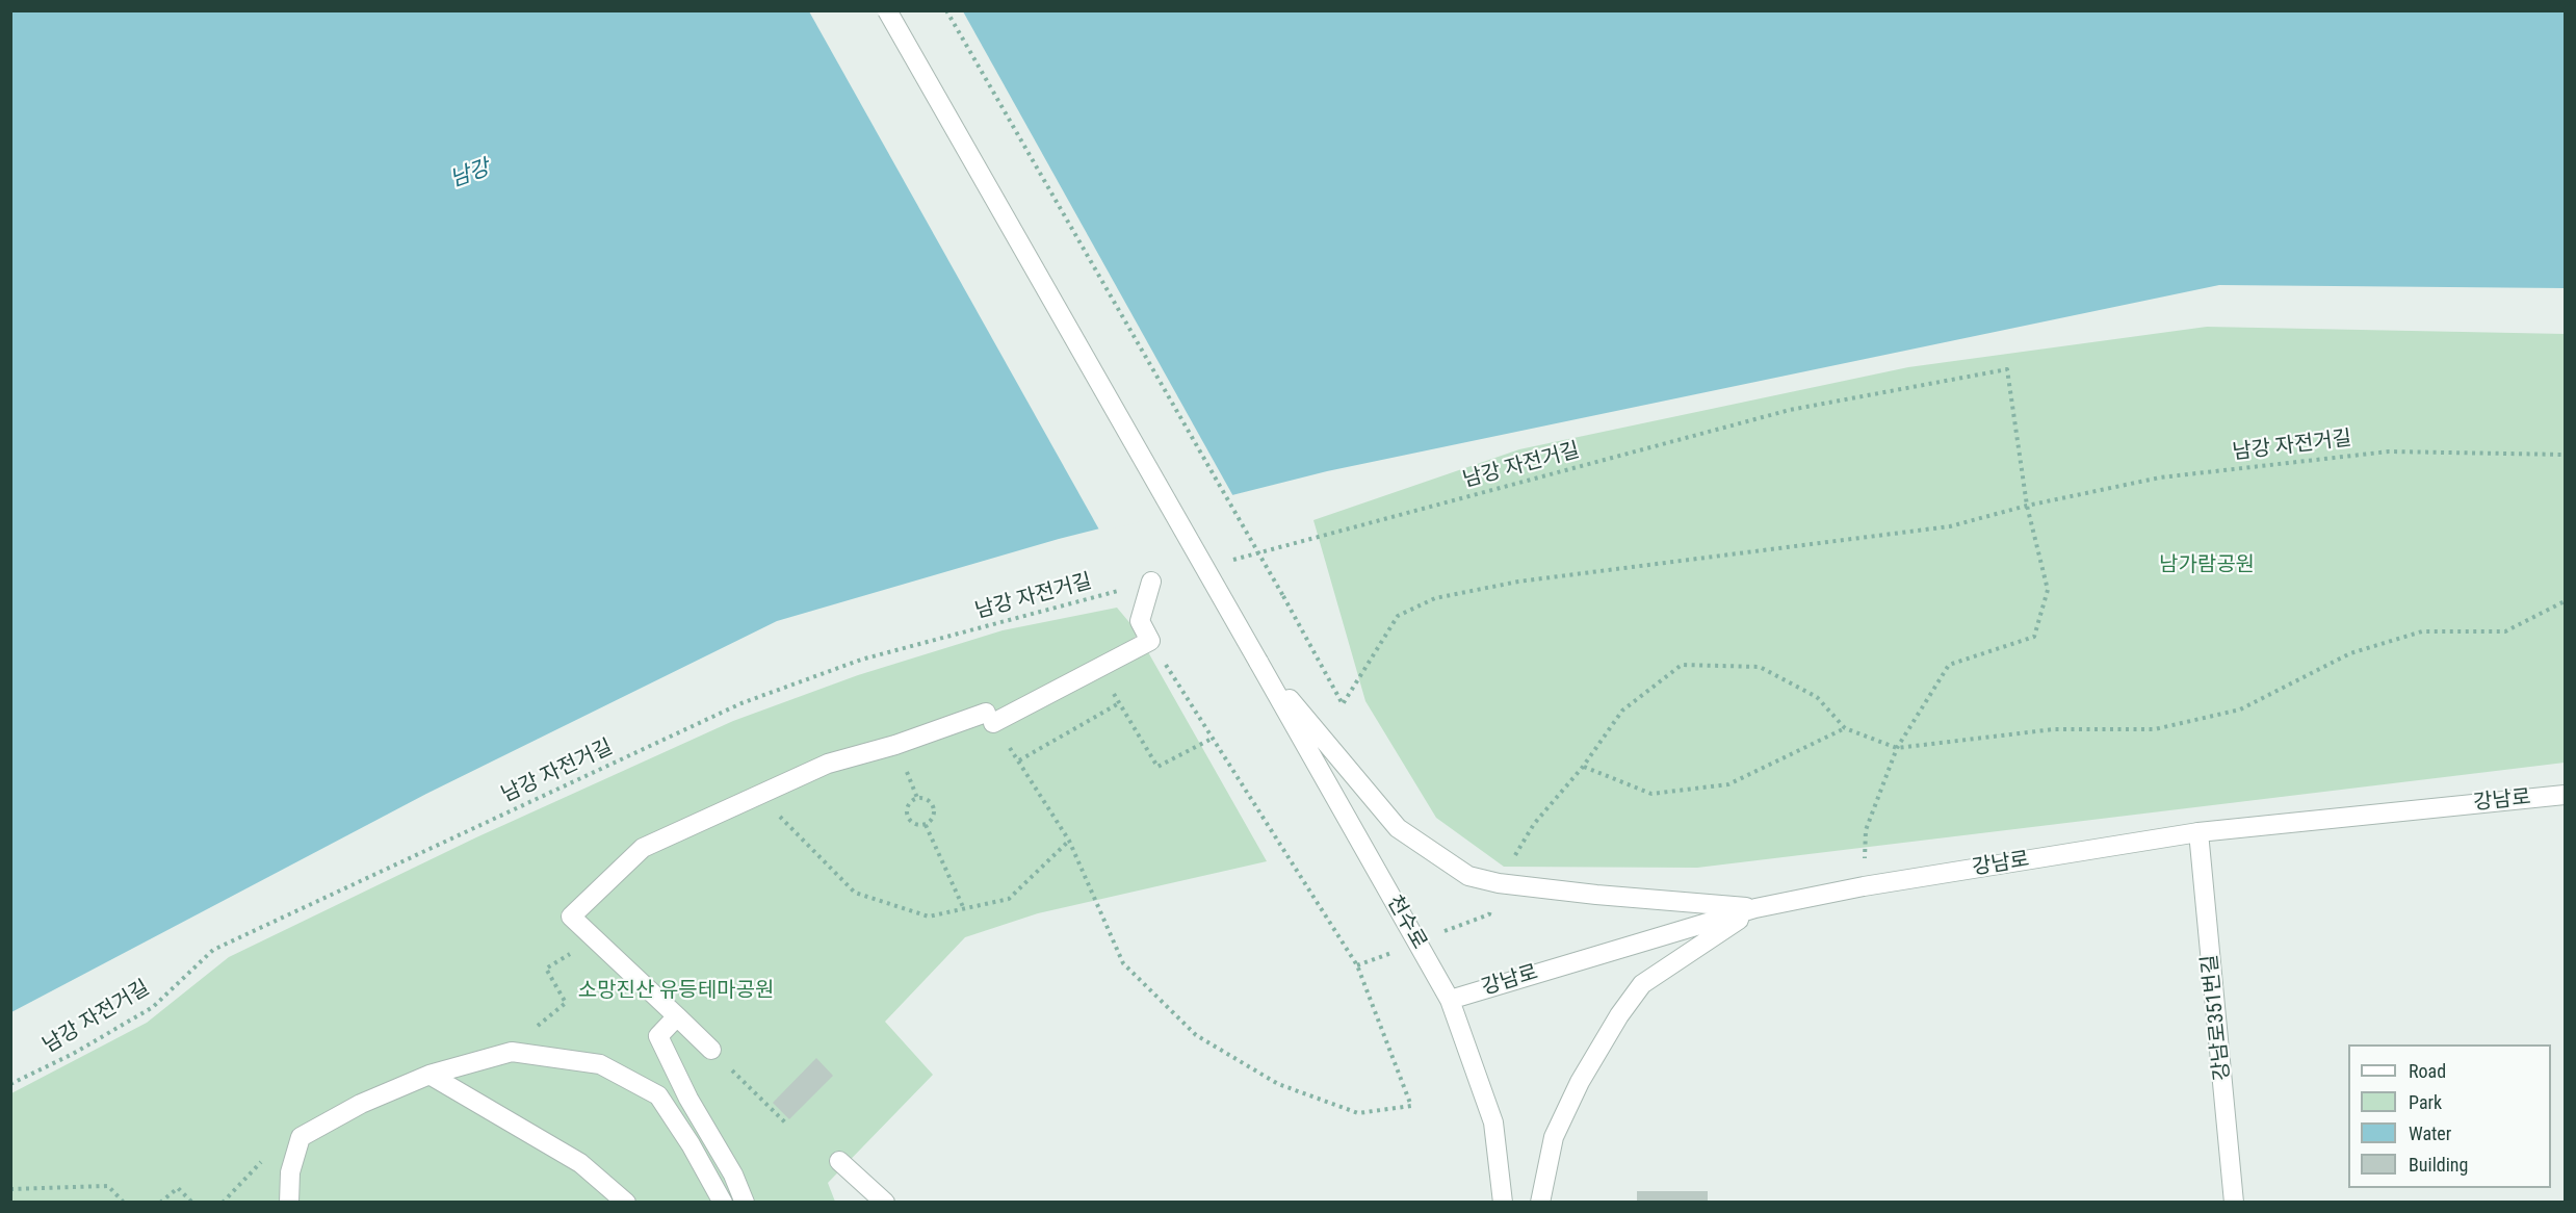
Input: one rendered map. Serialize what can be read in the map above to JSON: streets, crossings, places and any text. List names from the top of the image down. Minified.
{"streets":{"street":["강남로","천수로","강남로351번길"],"path":["남강 자전거길"]},"crossings":[["강남로","천수로"],["강남로","강남로351번길"]],"water":["남강"],"parks":["남가람공원","소망진산 유등테마공원"],"legend":["Road","Park","Water","Building"]}
